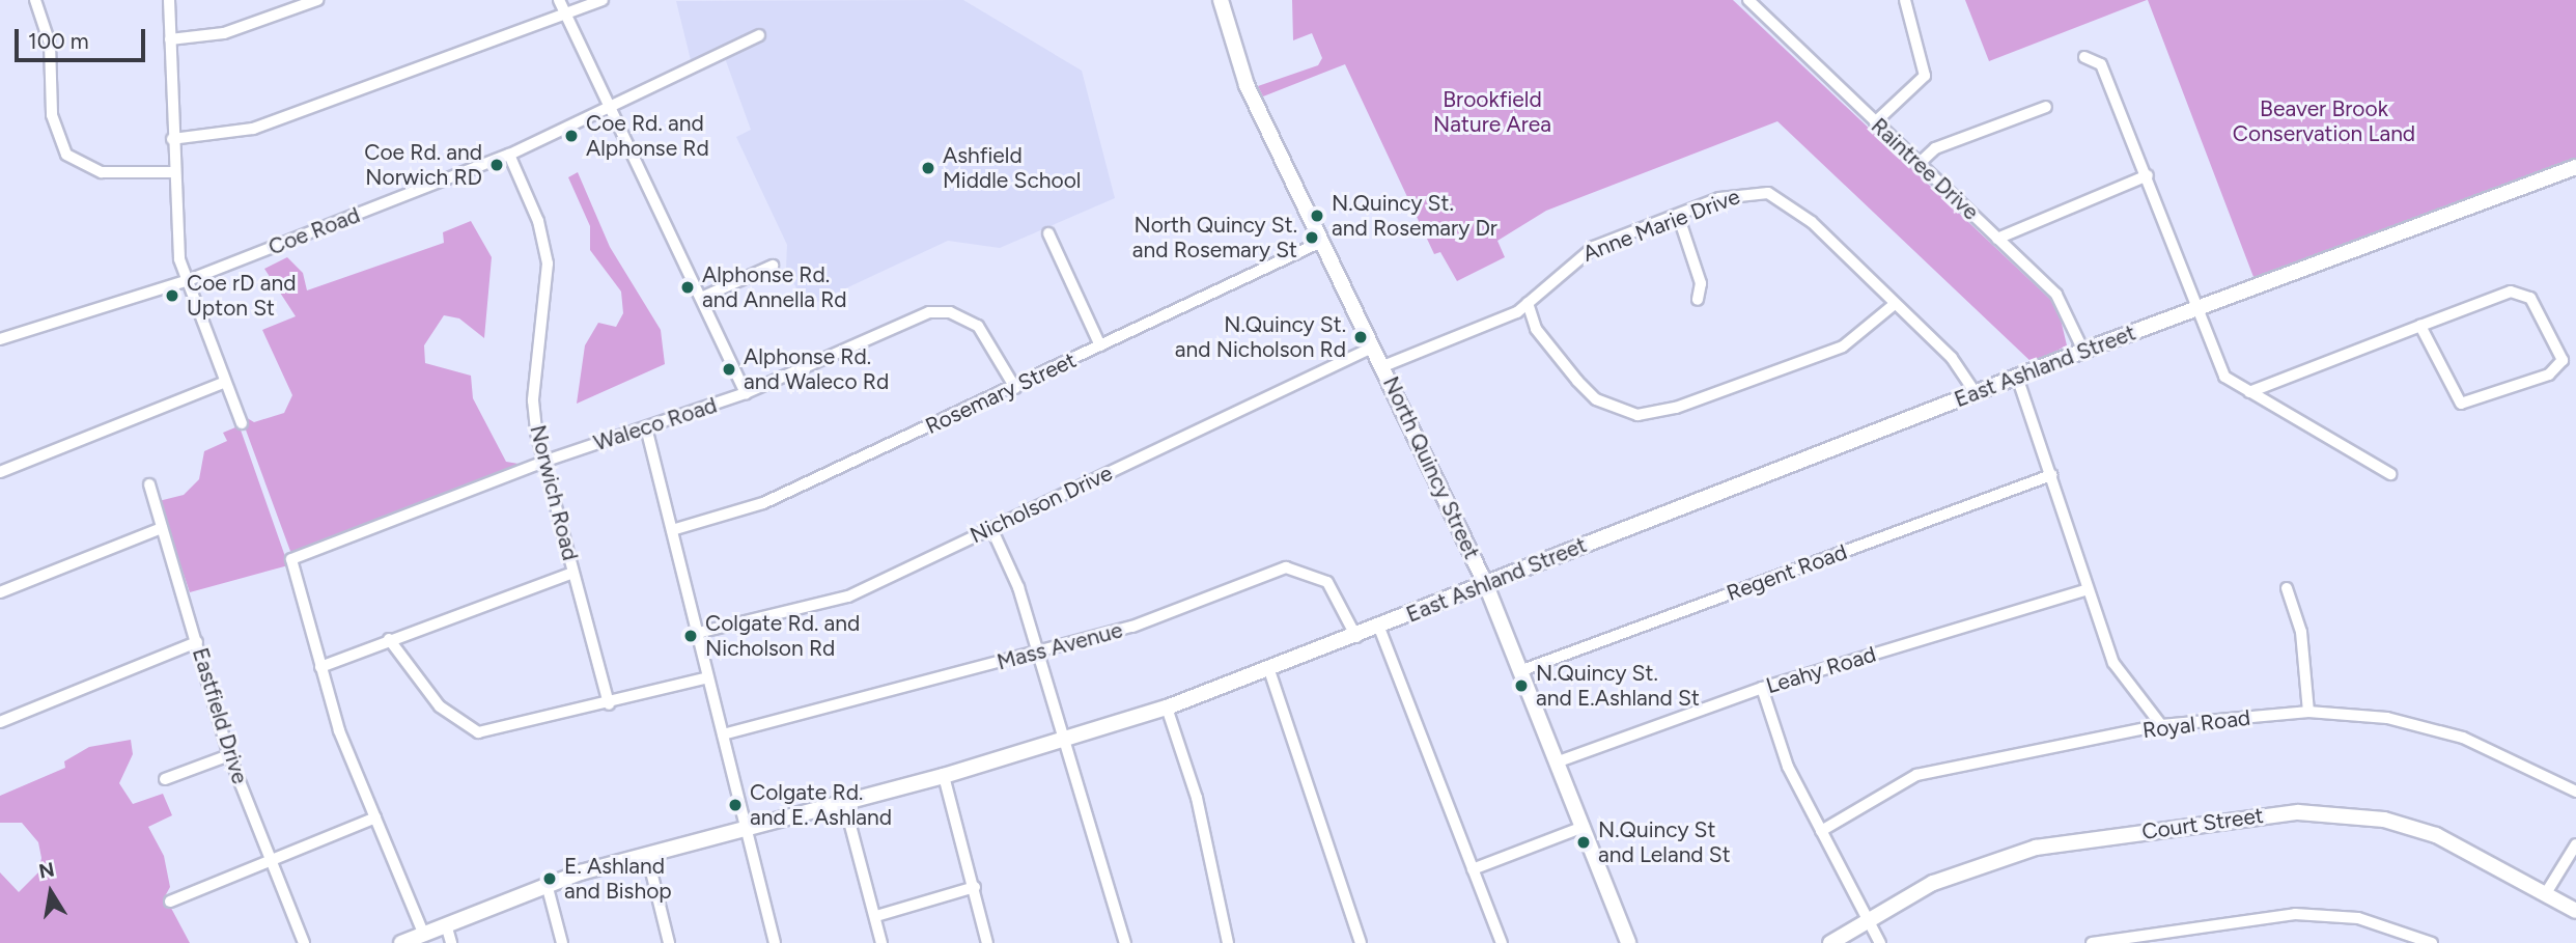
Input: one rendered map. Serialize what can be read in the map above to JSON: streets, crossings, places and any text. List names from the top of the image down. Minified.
{"streets":{"main road":["East Ashland Street","North Quincy Street","Court Street"],"street":["Raintree Drive","Anne Marie Drive","Coe Road","Rosemary Street","Waleco Road","Norwich Road","Nicholson Drive","Regent Road","Mass Avenue","Leahy Road","Eastfield Drive","Royal Road"]},"crossings":[["Raintree Drive","East Ashland Street"],["Anne Marie Drive","East Ashland Street"],["Anne Marie Drive","North Quincy Street"],["Coe Road","Norwich Road"],["East Ashland Street","North Quincy Street"],["East Ashland Street","Mass Avenue"],["Rosemary Street","Waleco Road"],["Rosemary Street","North Quincy Street"],["Waleco Road","Norwich Road"],["North Quincy Street","Nicholson Drive"],["North Quincy Street","Regent Road"],["North Quincy Street","Leahy Road"]],"parks":["Brookfield Nature Area","Beaver Brook Conservation Land"],"places":["Coe Rd. and Alphonse Rd","Coe Rd. and Norwich RD","Ashfield Middle School","N.Quincy St. and Rosemary Dr","North Quincy St. and Rosemary St","Alphonse Rd. and Annella Rd","Coe rD and Upton St","N.Quincy St. and Nicholson Rd","Alphonse Rd. and Waleco Rd","Colgate Rd. and Nicholson Rd","N.Quincy St. and E.Ashland St","Colgate Rd. and E. Ashland","N.Quincy St and Leland St","E. Ashland and Bishop"],"scale_bar":"100 m","north":"top"}
